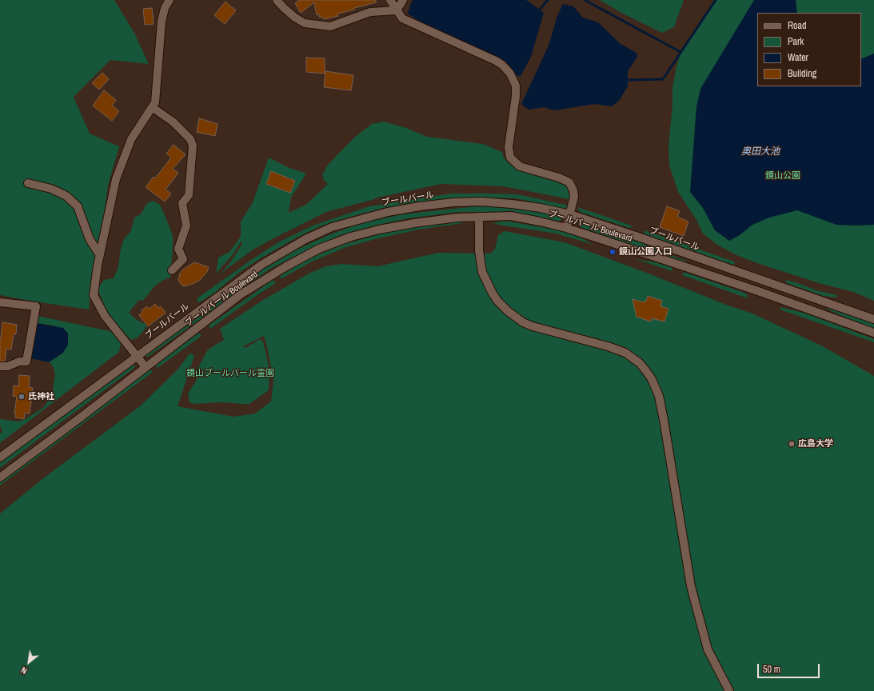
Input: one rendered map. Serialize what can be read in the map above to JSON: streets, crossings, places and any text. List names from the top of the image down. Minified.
{"streets":{"street":["ブールバール","ブールバール Boulevard"]},"water":["奥田大池"],"parks":["鏡山公園","鏡山ブールバール霊園"],"places":["鏡山公園入口","氏神社","広島大学"],"legend":["Road","Park","Water","Building"],"scale_bar":"50 m","north":"bottom left"}
